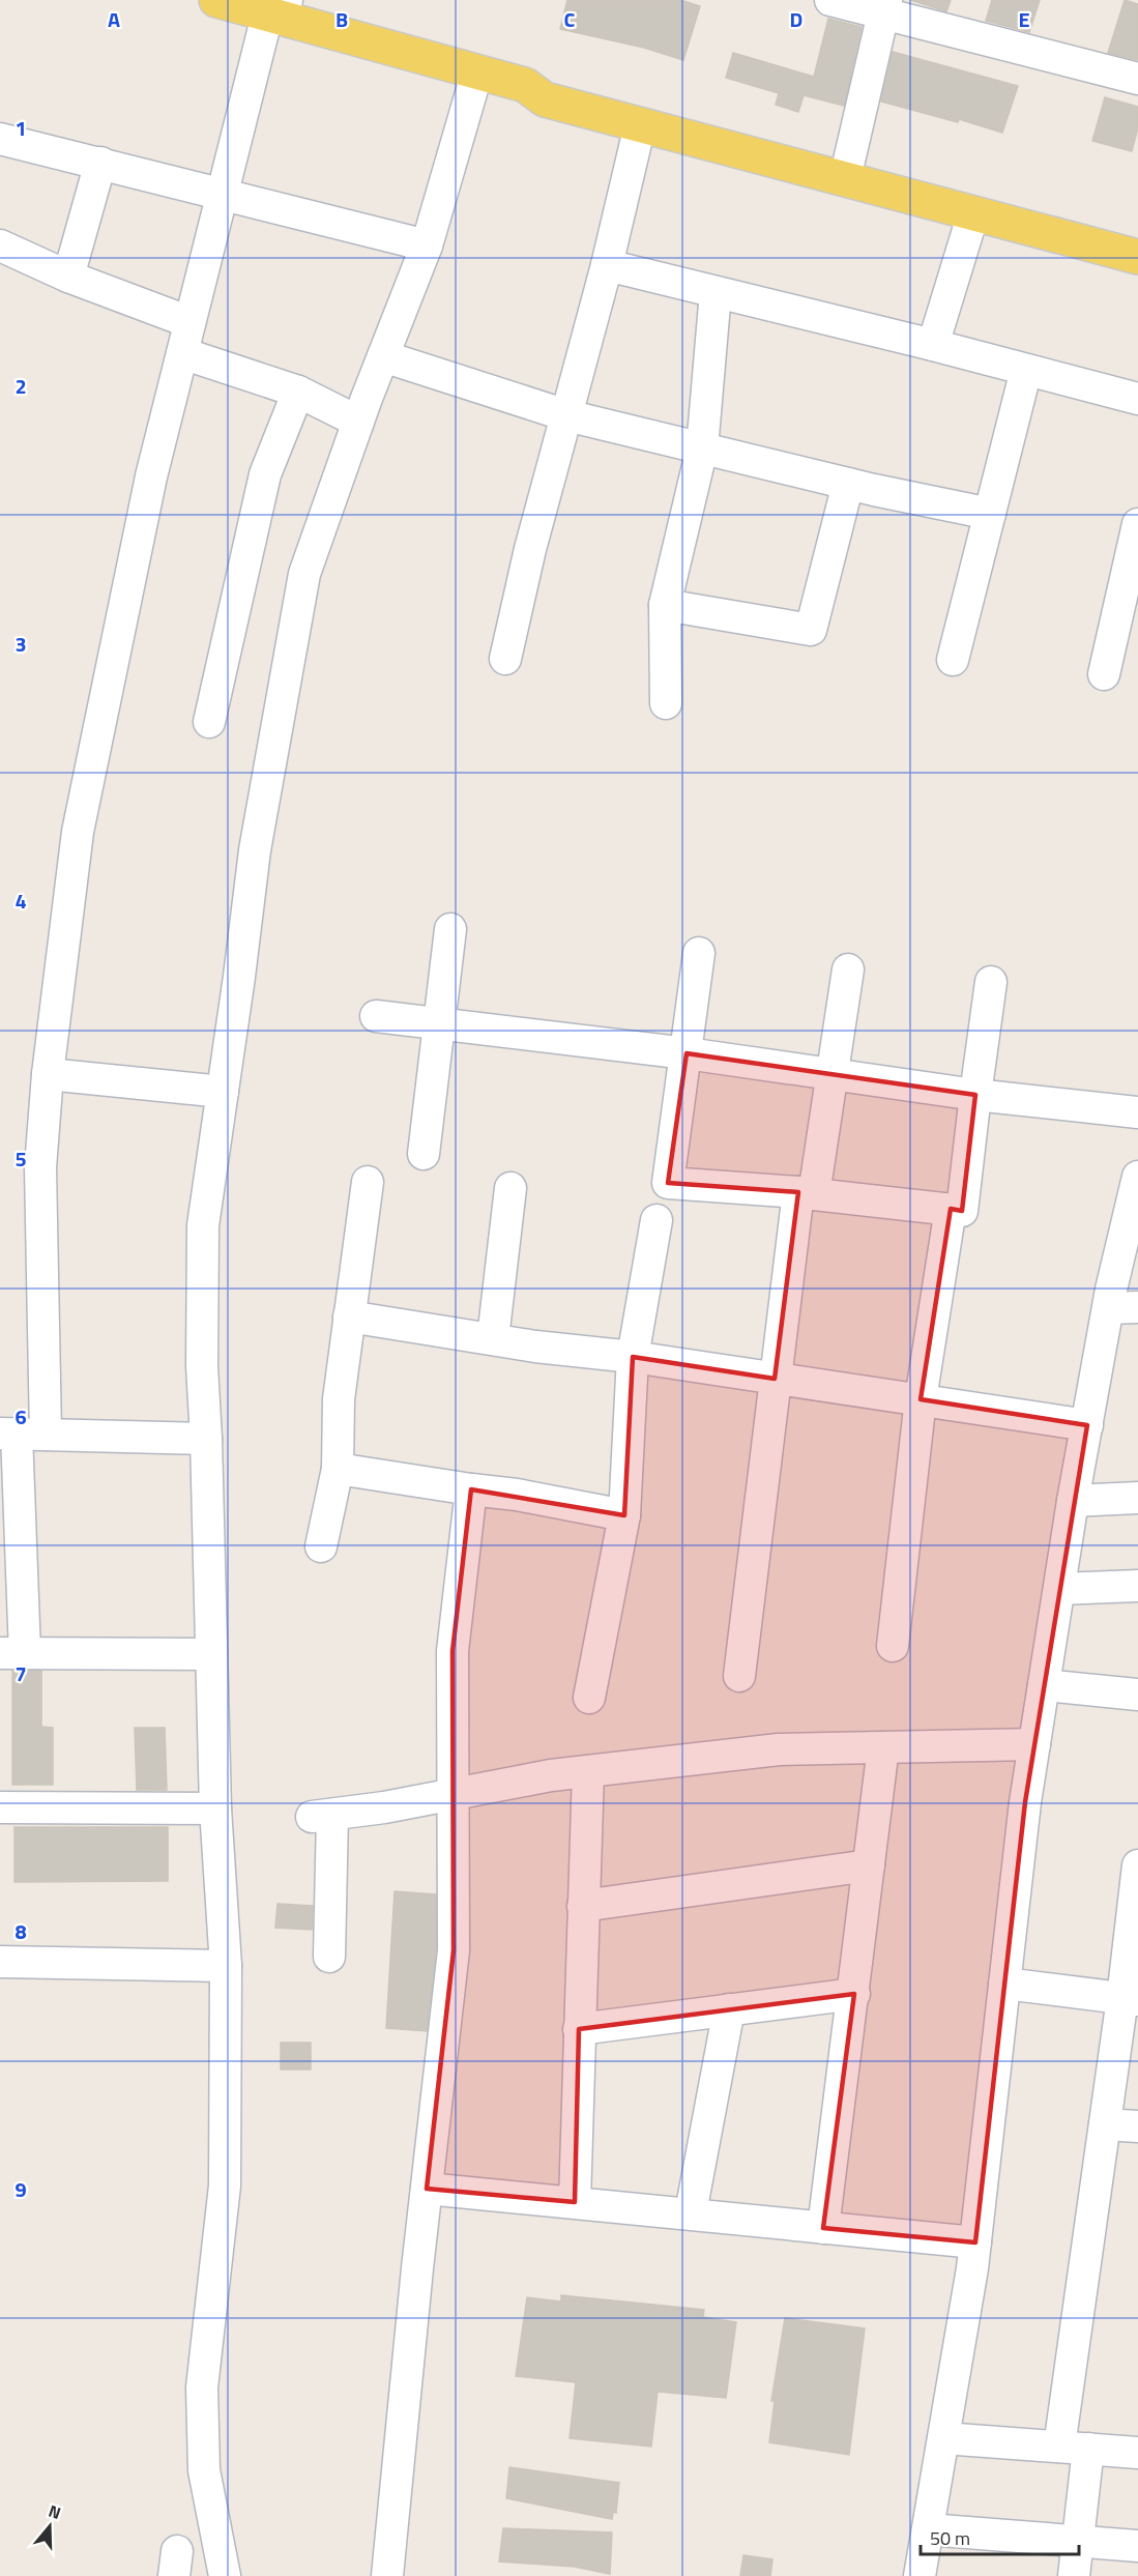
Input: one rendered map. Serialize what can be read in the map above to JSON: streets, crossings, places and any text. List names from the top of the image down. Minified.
{"scale_bar":"50 m","north":"top","grid":{"columns":["A","B","C","D","E"],"rows":["1","2","3","4","5","6","7","8","9"]}}
